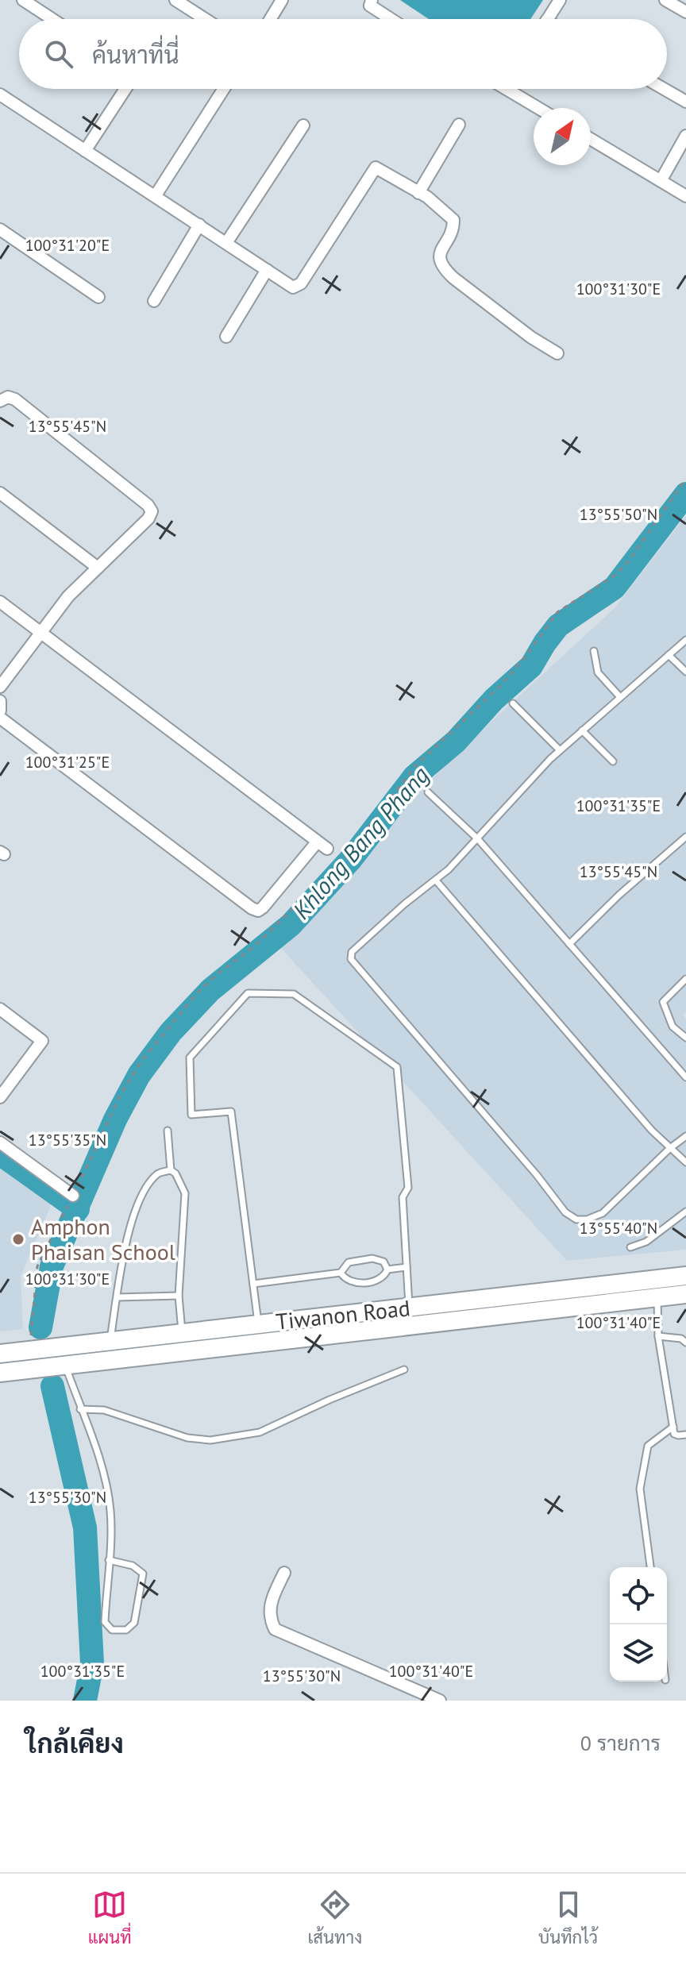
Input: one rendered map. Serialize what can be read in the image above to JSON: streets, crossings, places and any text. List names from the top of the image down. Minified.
{"streets":{"main road":["Tiwanon Road"]},"water":["Khlong Bang Phang"],"places":["Amphon Phaisan School"],"north":"top right","page":{"search":"ค้นหาที่นี่","heading":["ใกล้เคียง","0 รายการ"],"nav":["แผนที่","เส้นทาง","บันทึกไว้"]},"coordinates":["100°31'20\"E","100°31'30\"E","13°55'45\"N","13°55'50\"N","100°31'25\"E","100°31'35\"E","13°55'35\"N","13°55'40\"N","100°31'40\"E","13°55'30\"N"]}
